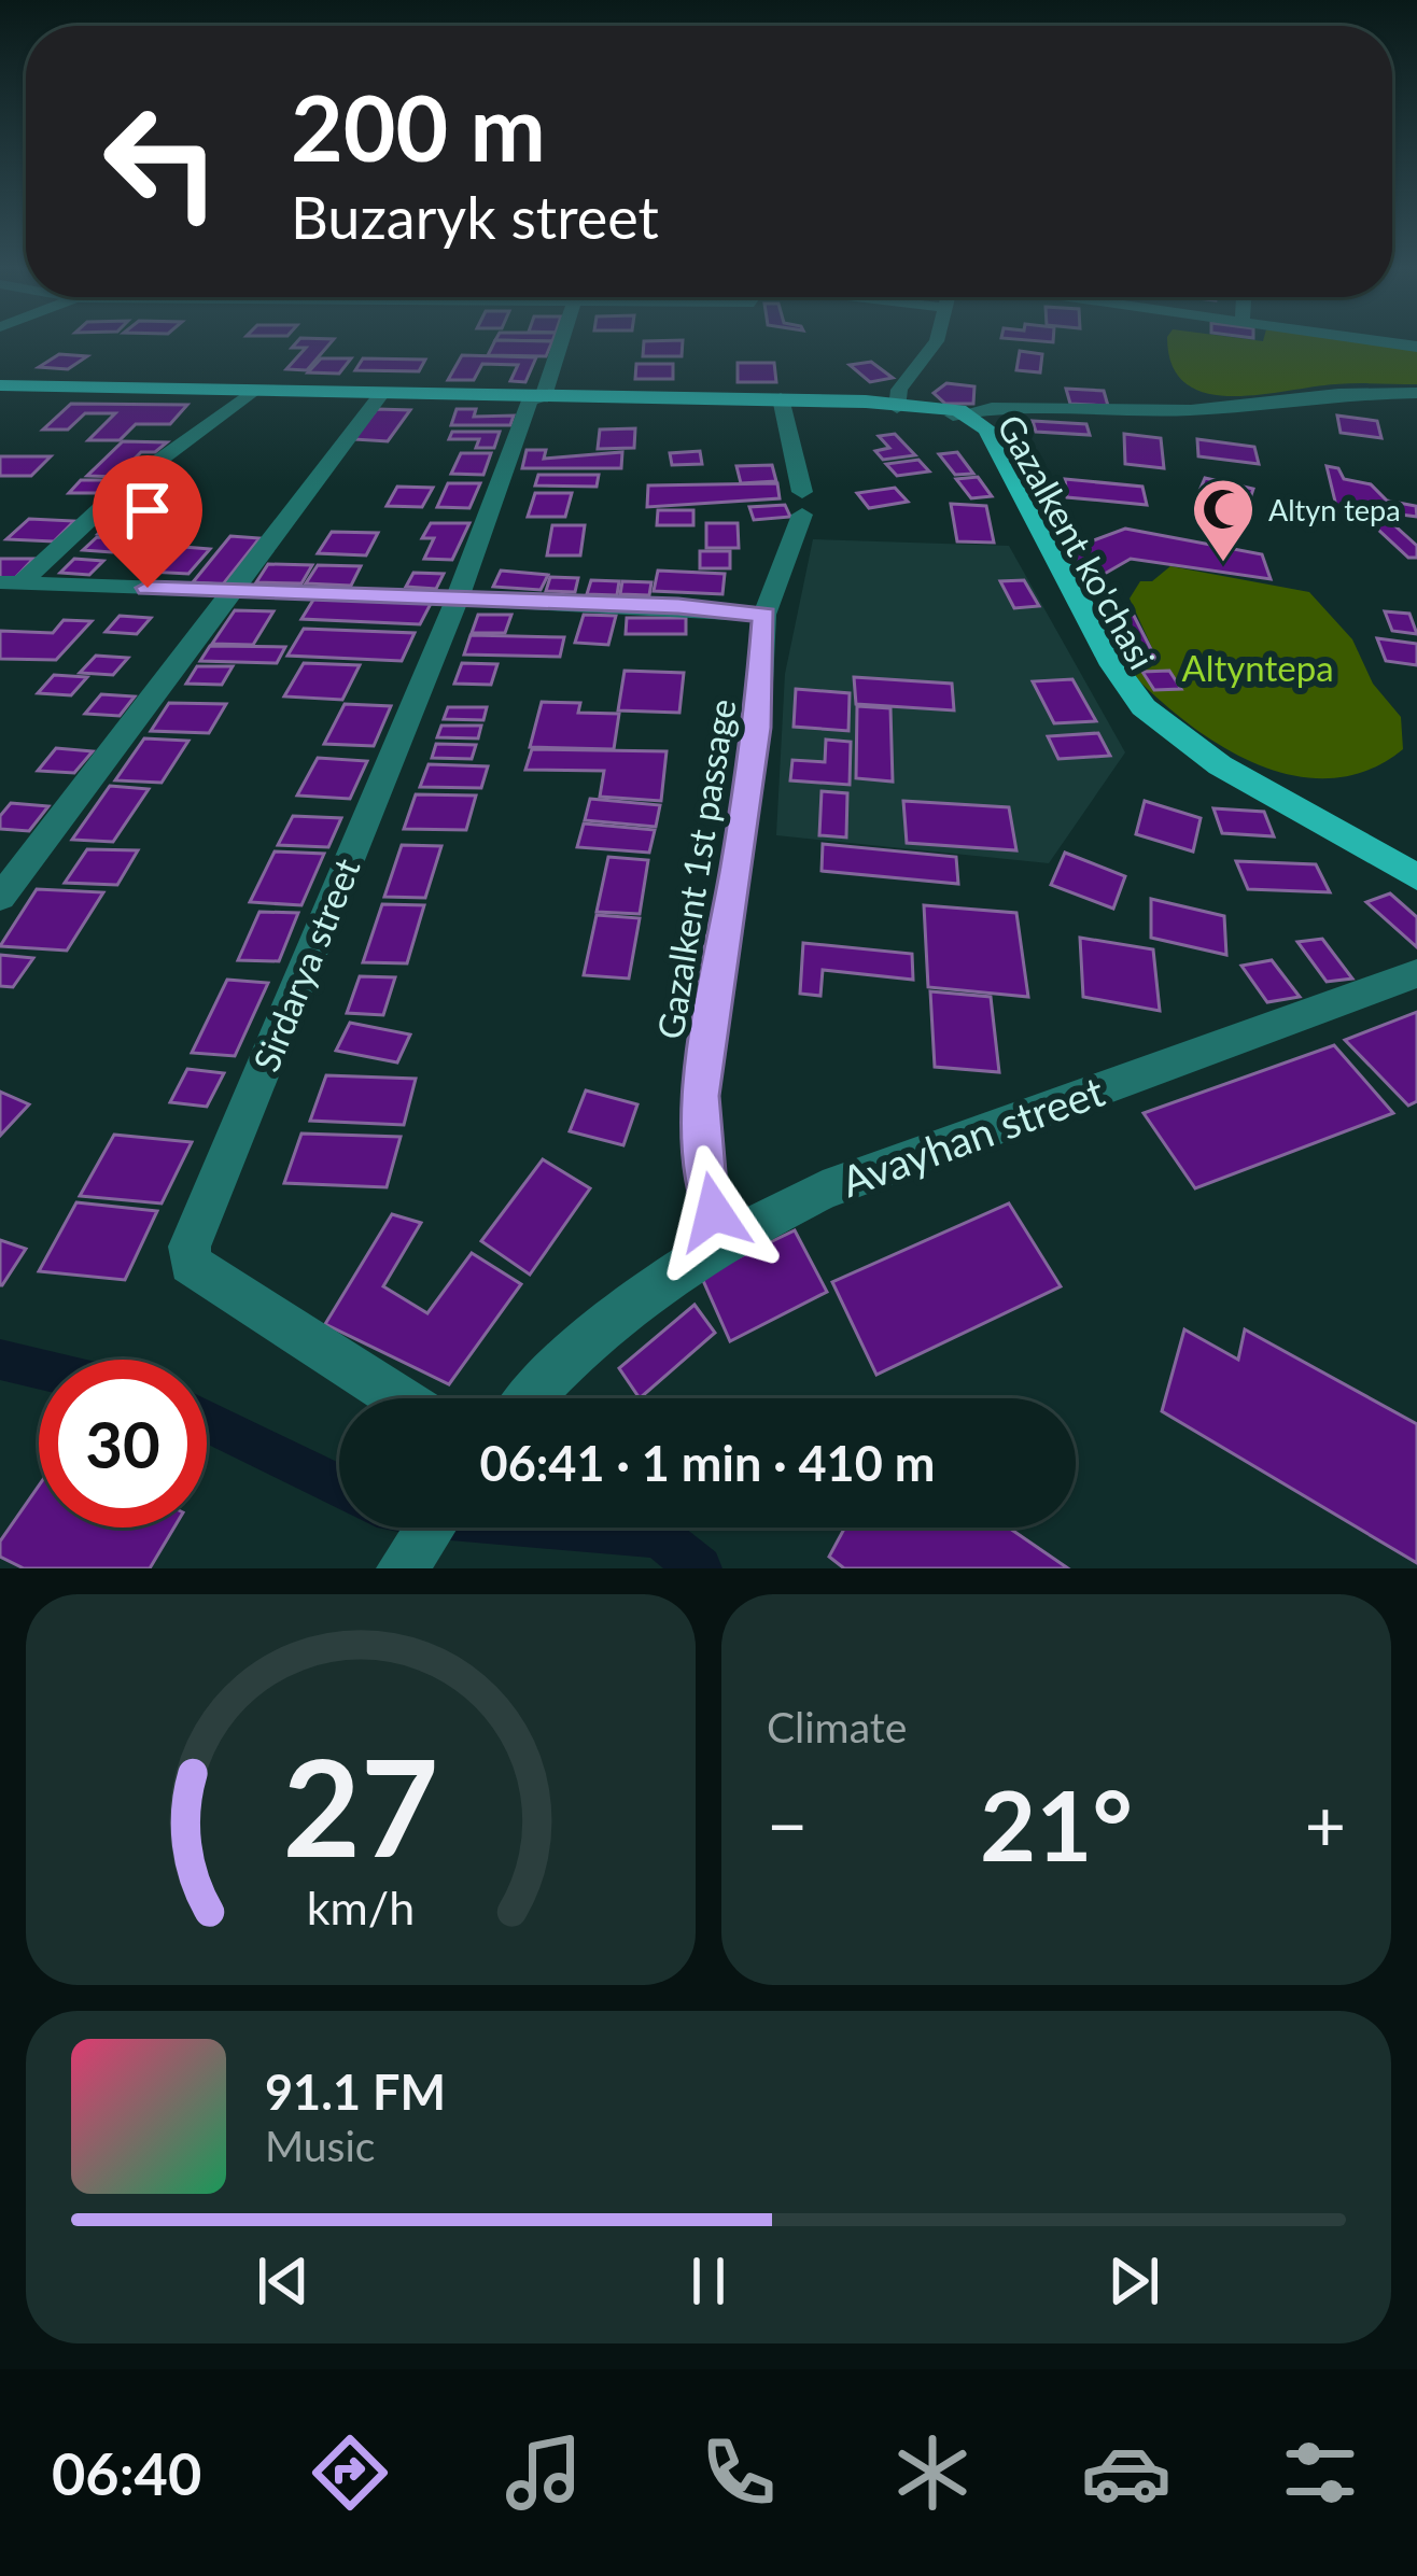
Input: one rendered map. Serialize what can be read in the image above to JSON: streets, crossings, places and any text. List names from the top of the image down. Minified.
{"streets":{"main road":["Gazalkent ko'chasi"],"street":["Gazalkent 1st passage","Sirdarya street","Avayhan street"]},"crossings":[["Gazalkent 1st passage","Avayhan street"]],"parks":["Altyntepa"],"places":{"mosque":["Altyn tepa"]},"page":{"turn":["200 m","Buzaryk street"],"limit":"30","trip":"06:41 · 1 min · 410 m","tile":"Climate","heat":["−","21°","+"],"song":["91.1 FM","Music"],"tabs":"06:40","gauge":["27","km/h"]}}
